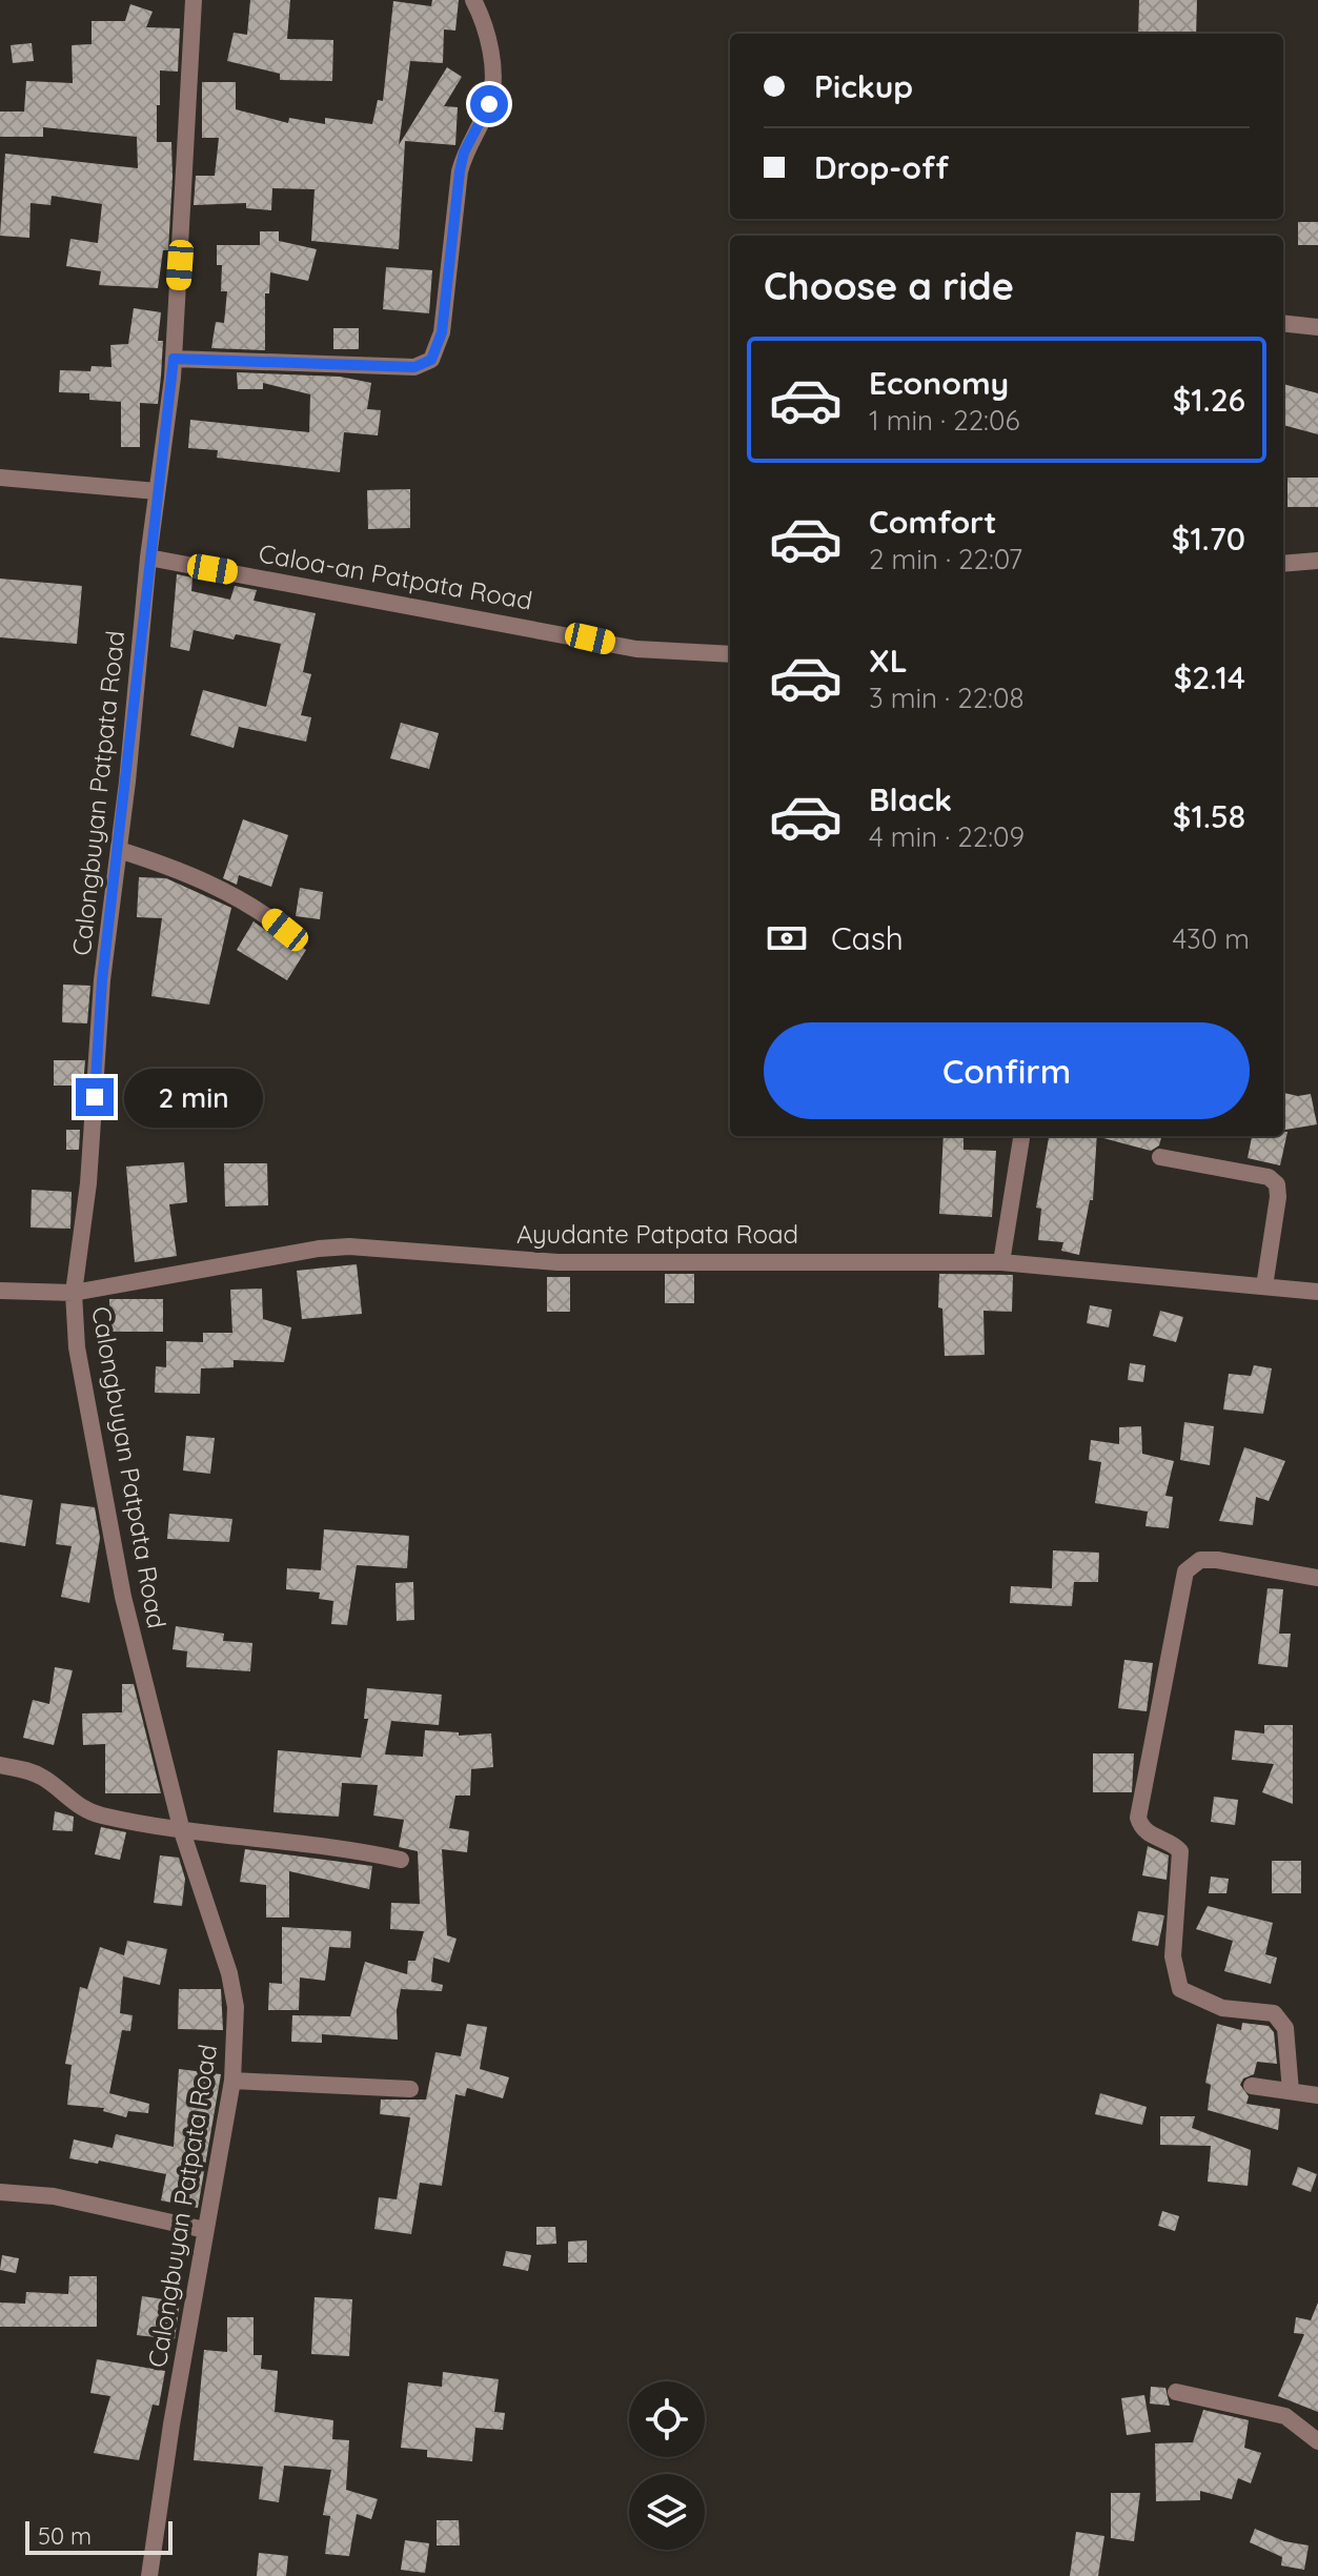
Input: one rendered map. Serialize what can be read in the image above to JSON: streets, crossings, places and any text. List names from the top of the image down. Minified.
{"streets":{"street":["Caloa-an Patpata Road","Calongbuyan Patpata Road","Ayudante Patpata Road"]},"crossings":[["Caloa-an Patpata Road","Calongbuyan Patpata Road"],["Calongbuyan Patpata Road","Ayudante Patpata Road"]],"scale_bar":"50 m","page":{"banner":["Pickup","Drop-off"],"heading":"Choose a ride","list":[{"name":"Economy","note":"1 min · 22:06","value":"$1.26"},{"name":"Comfort","note":"2 min · 22:07","value":"$1.70"},{"name":"XL","note":"3 min · 22:08","value":"$2.14"},{"name":"Black","note":"4 min · 22:09","value":"$1.58"}],"pay":["Cash","430 m"],"buttons":"Confirm","bubble":"2 min","scale":"50 m"}}
